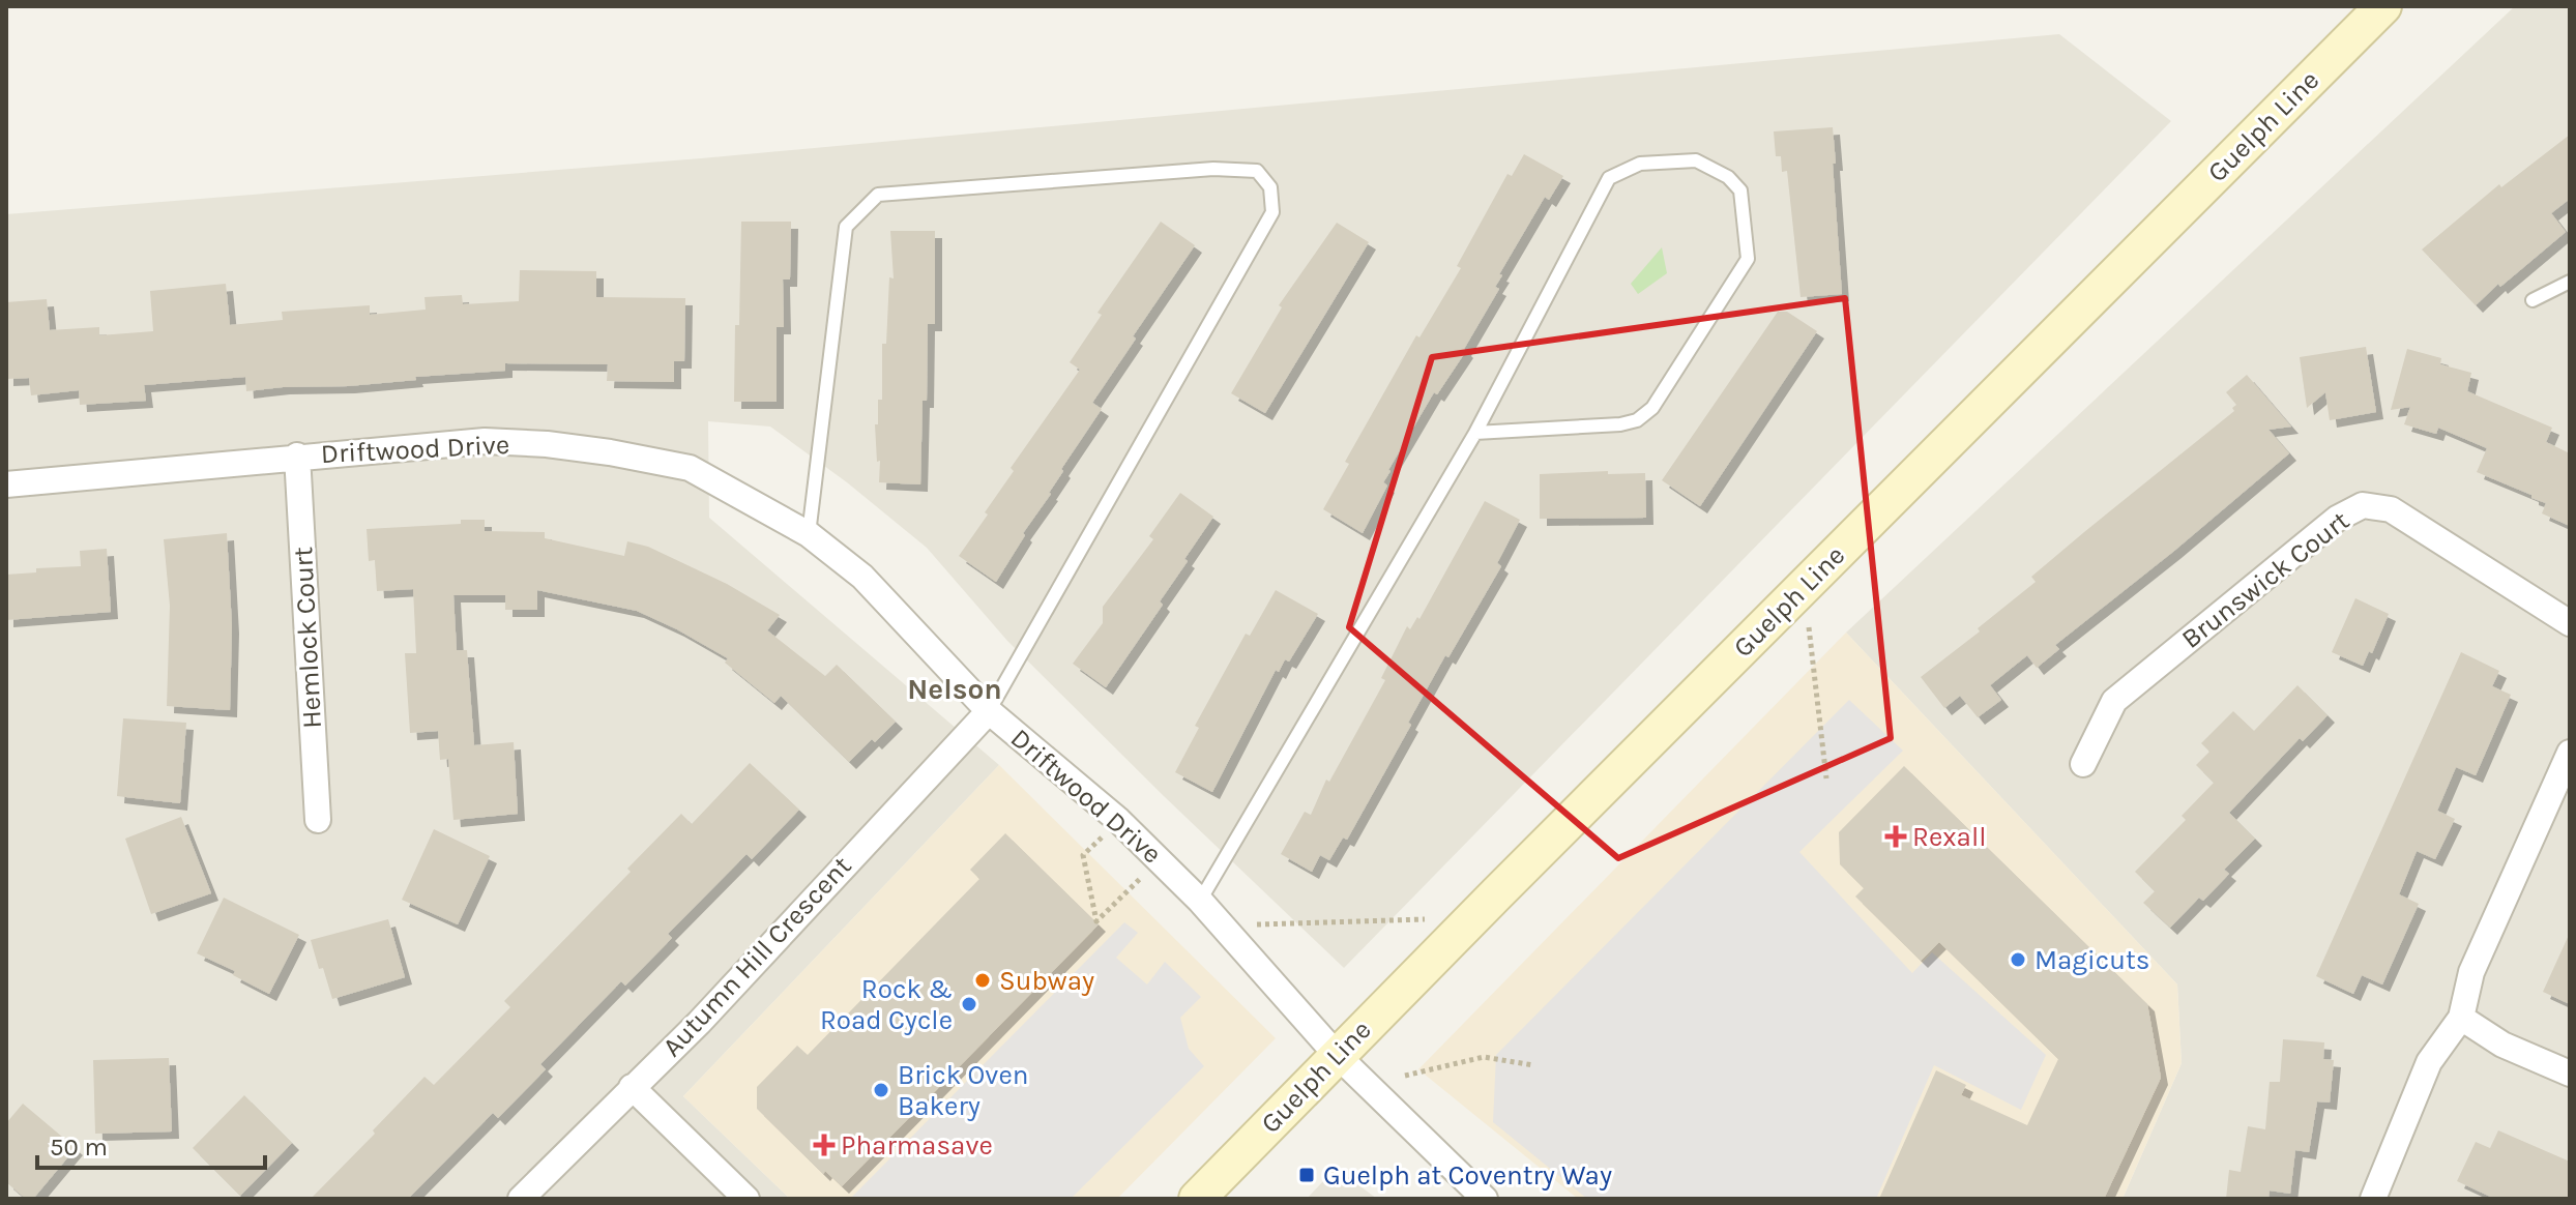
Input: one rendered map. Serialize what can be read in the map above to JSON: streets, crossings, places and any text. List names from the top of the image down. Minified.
{"streets":{"main road":["Guelph Line"],"street":["Driftwood Drive","Brunswick Court","Hemlock Court","Autumn Hill Crescent"]},"crossings":[["Guelph Line","Driftwood Drive"],["Driftwood Drive","Hemlock Court"],["Driftwood Drive","Autumn Hill Crescent"]],"districts":["Nelson"],"places":{"health":["Rexall","Pharmasave"],"other":["Magicuts","Subway","Rock & Road Cycle","Brick Oven Bakery"],"transit":["Guelph at Coventry Way"]},"scale_bar":"50 m"}
